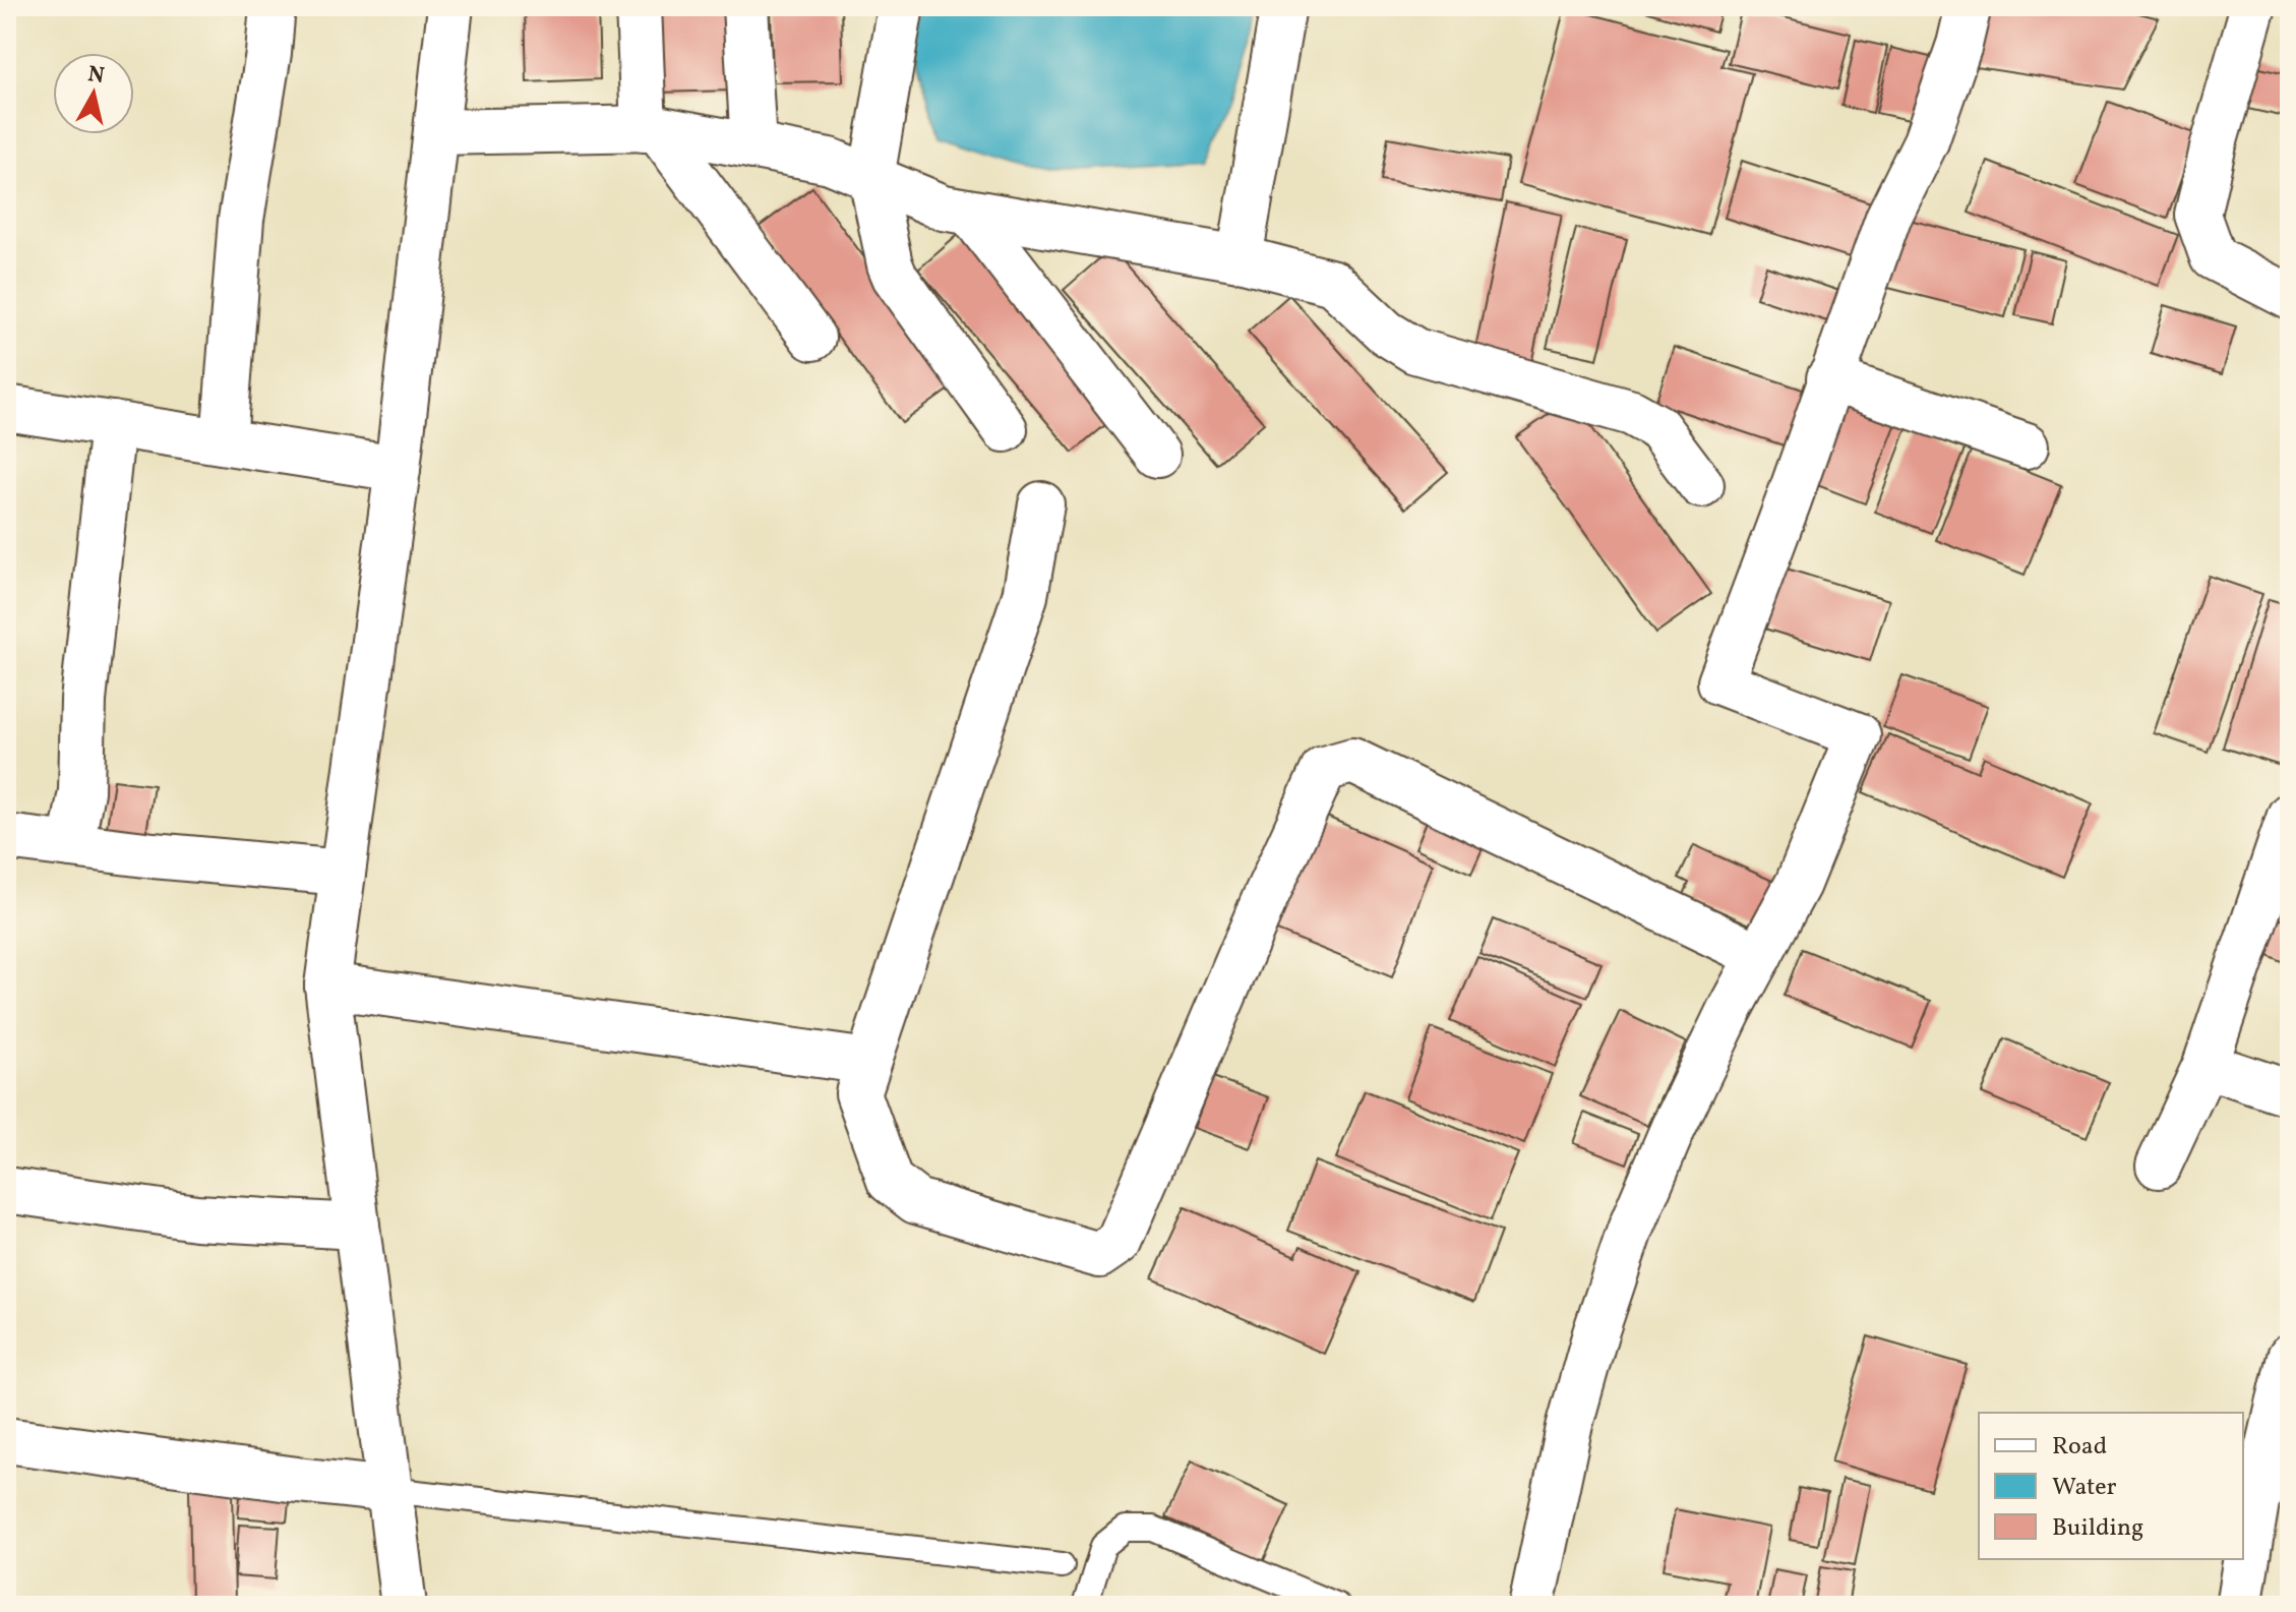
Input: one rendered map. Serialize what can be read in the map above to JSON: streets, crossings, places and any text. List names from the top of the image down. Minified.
{"legend":["Road","Water","Building"],"north":"top"}
